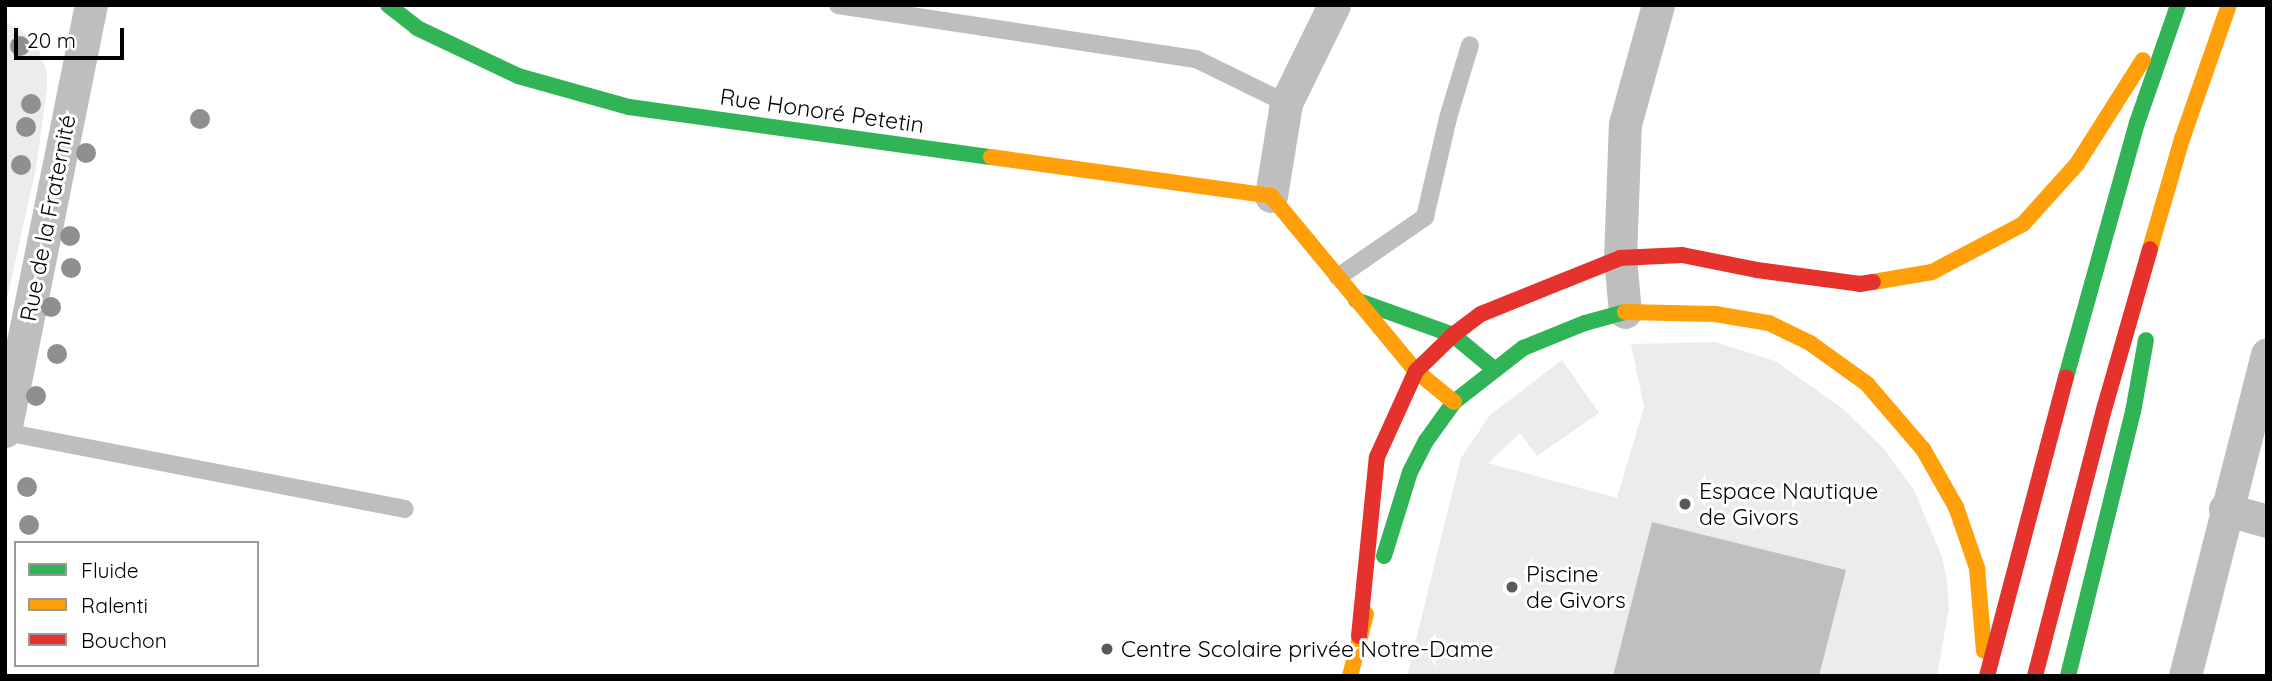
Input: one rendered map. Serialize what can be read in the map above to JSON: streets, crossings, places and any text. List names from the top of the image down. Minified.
{"streets":{"main road":["Rue Honoré Petetin"],"street":["Rue de la Fraternité"]},"places":["Espace Nautique de Givors","Piscine de Givors","Centre Scolaire privée Notre-Dame"],"legend":["Fluide","Ralenti","Bouchon"],"scale_bar":"20 m"}
